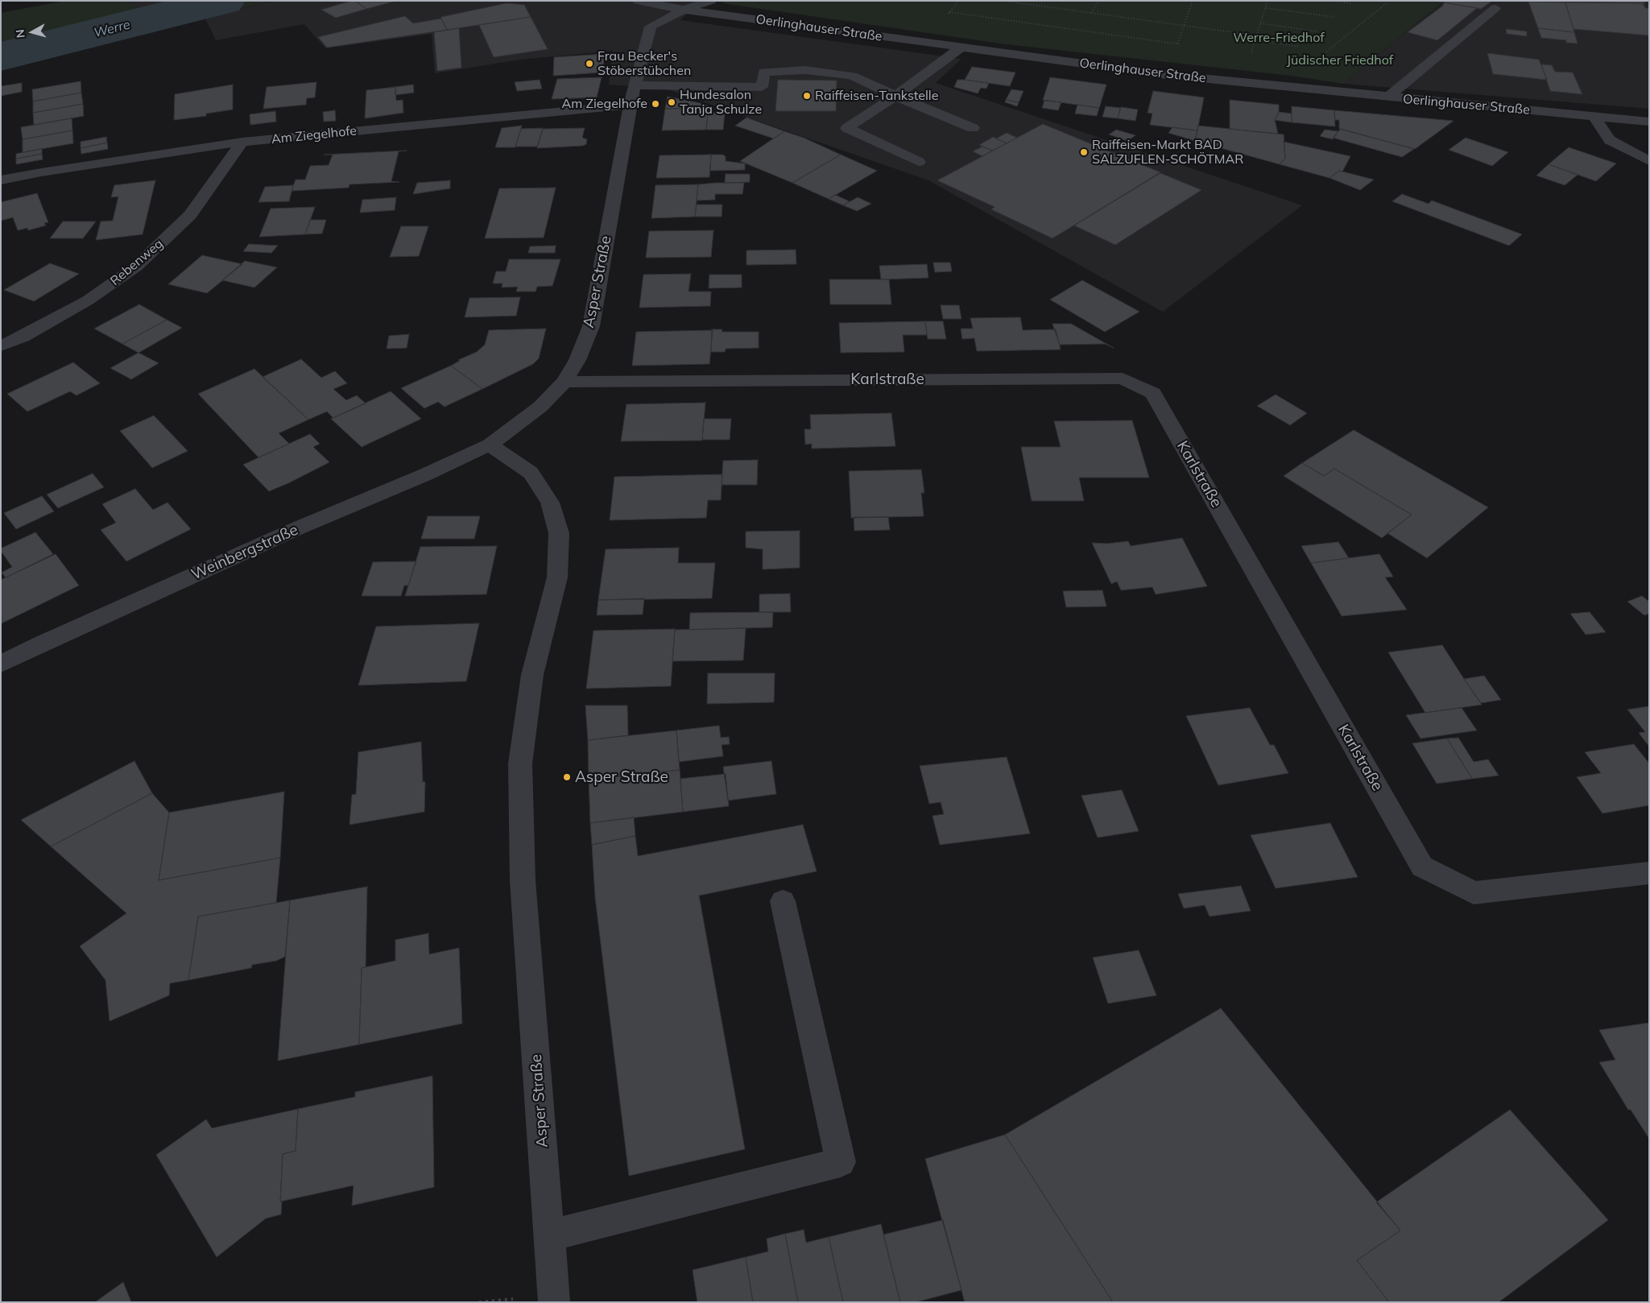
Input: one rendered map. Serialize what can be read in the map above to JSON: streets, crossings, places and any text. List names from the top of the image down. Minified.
{"streets":{"street":["Oerlinghauser Straße","Am Ziegelhofe","Rebenweg","Asper Straße","Karlstraße","Weinbergstraße"]},"crossings":[["Oerlinghauser Straße","Asper Straße"],["Am Ziegelhofe","Rebenweg"],["Am Ziegelhofe","Asper Straße"],["Asper Straße","Karlstraße"],["Asper Straße","Weinbergstraße"]],"water":["Werre"],"parks":["Werre-Friedhof","Jüdischer Friedhof"],"places":["Frau Becker's Stöberstübchen","Raiffeisen-Tankstelle","Hundesalon Tanja Schulze","Am Ziegelhofe","Raiffeisen-Markt BAD SALZUFLEN-SCHÖTMAR","Asper Straße"],"north":"left"}
